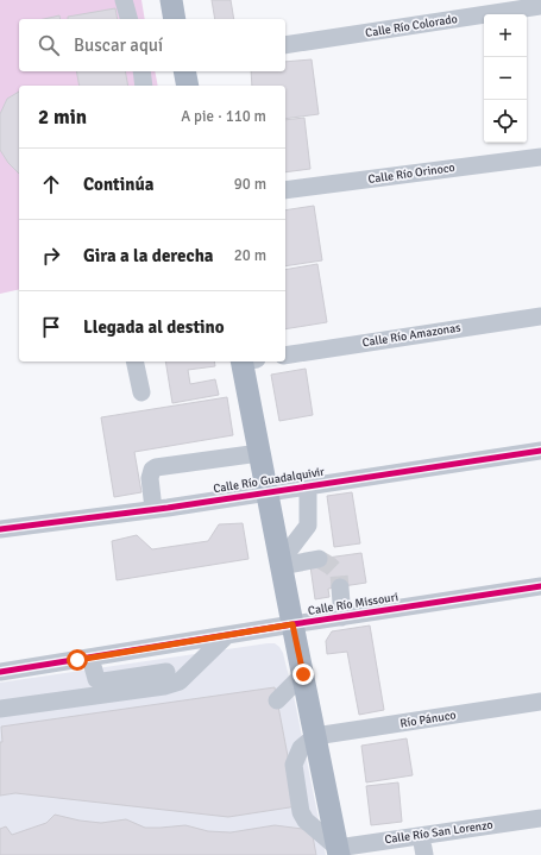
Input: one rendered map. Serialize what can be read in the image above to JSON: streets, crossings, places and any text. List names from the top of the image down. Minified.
{"streets":{"street":["Calle Río Colorado","Calle Río Orinoco","Calle Río Amazonas","Calle Río Guadalquivir","Calle Río Missouri","Río Pánuco","Calle Río San Lorenzo"]},"page":{"map_buttons":["+","−"],"search":"Buscar aquí","heading":["2 min","A pie · 110 m"],"list":[["Continúa","90 m"],["Gira a la derecha","20 m"],"Llegada al destino"]}}
